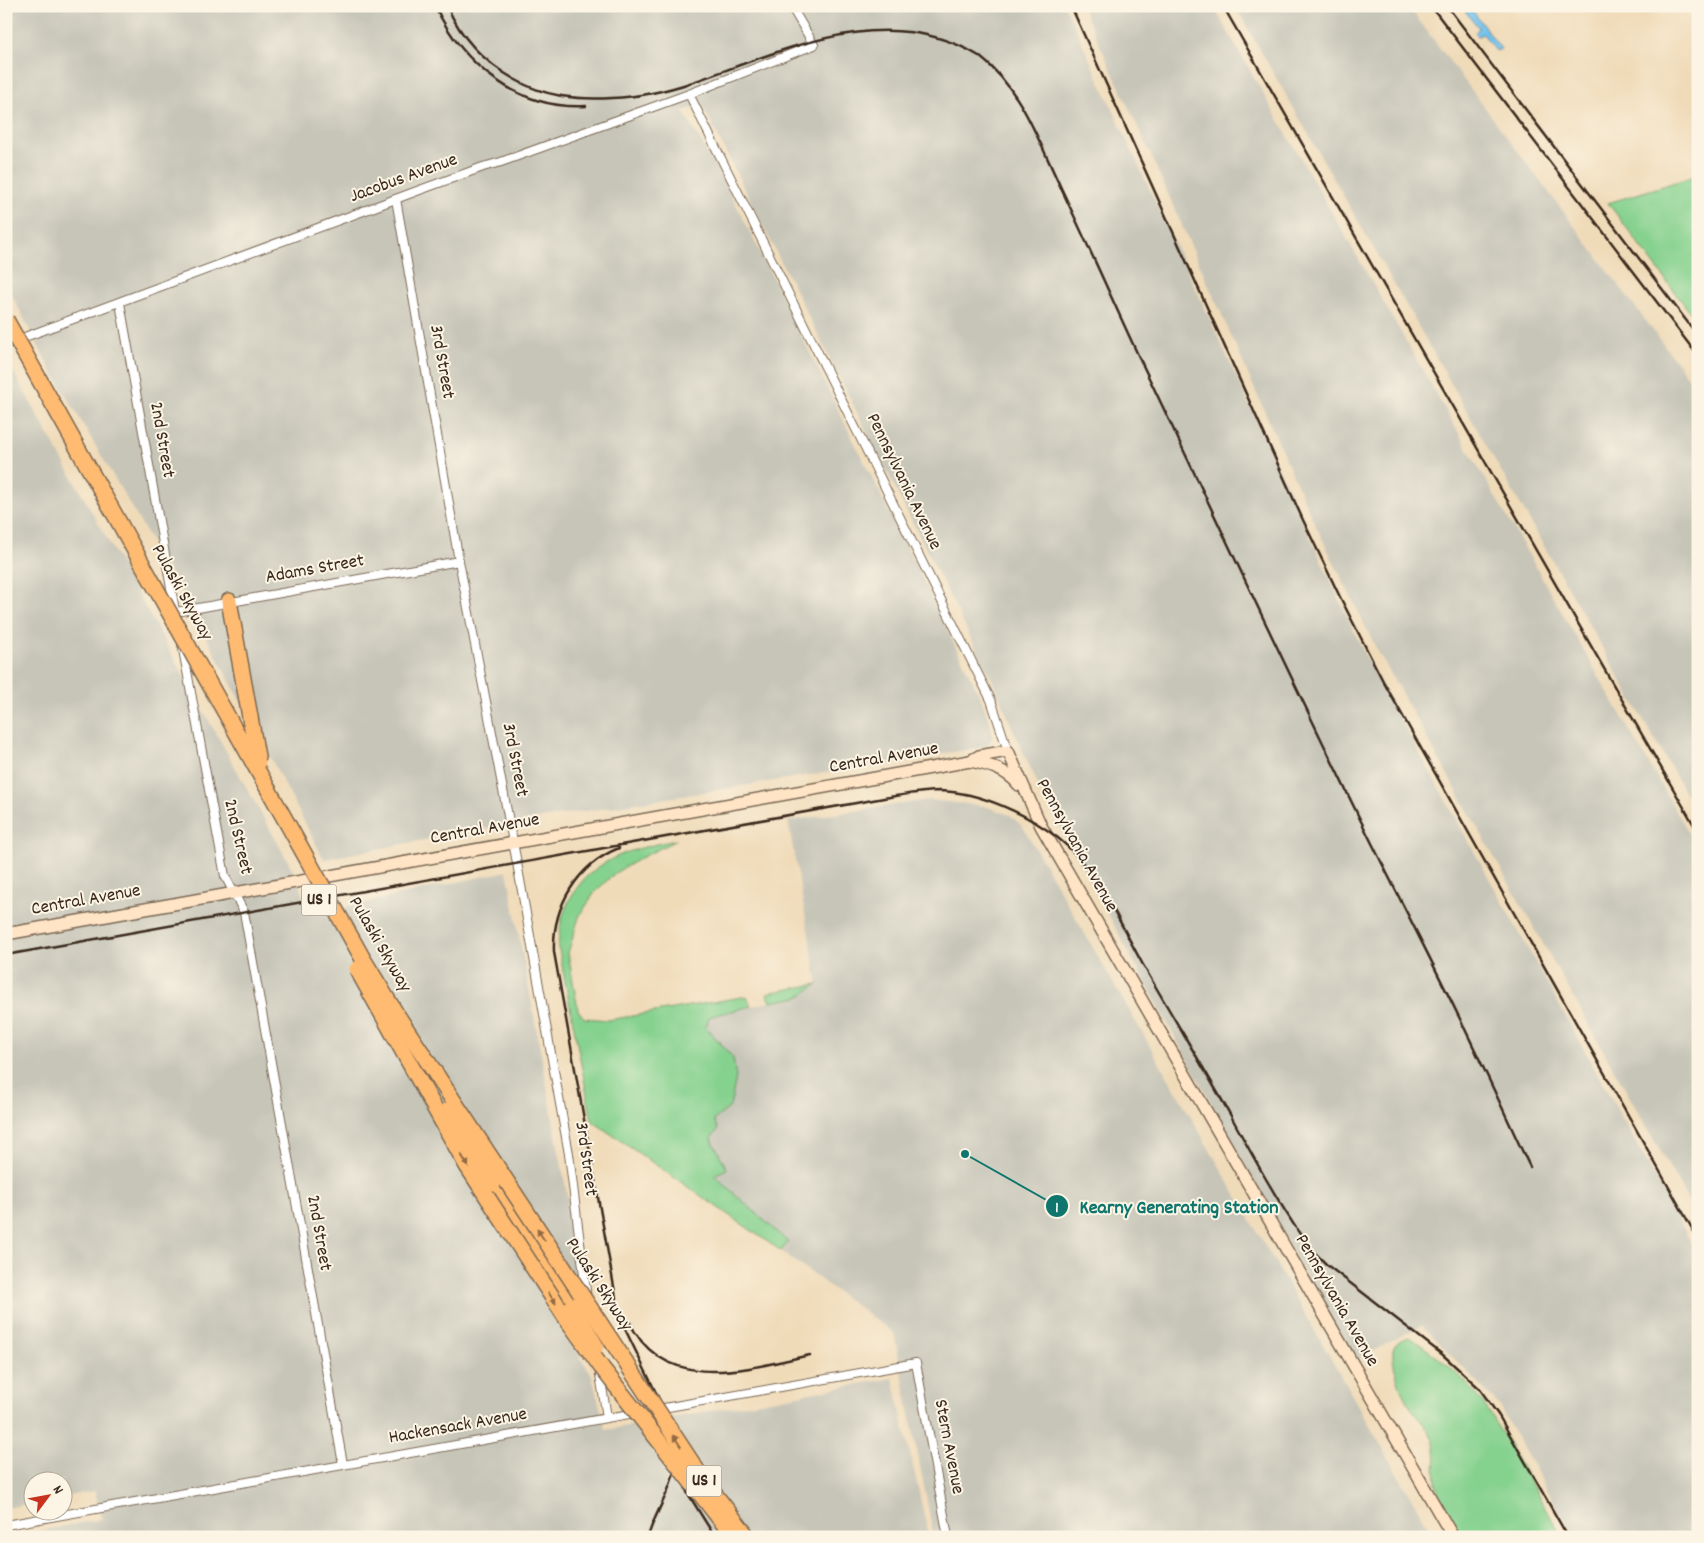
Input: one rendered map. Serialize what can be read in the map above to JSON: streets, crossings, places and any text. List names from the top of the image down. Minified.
{"streets":{"highway":["Pulaski Skyway","US 1"],"main road":["Pennsylvania Avenue","Central Avenue"],"street":["Jacobus Avenue","3rd Street","2nd Street","Adams Street","Hackensack Avenue","Stern Avenue"]},"crossings":[["Jacobus Avenue","3rd Street"],["Jacobus Avenue","2nd Street"],["Jacobus Avenue","Pennsylvania Avenue"],["3rd Street","Adams Street"],["3rd Street","Central Avenue"],["3rd Street","Hackensack Avenue"],["2nd Street","Adams Street"],["2nd Street","Central Avenue"],["2nd Street","Hackensack Avenue"],["Pennsylvania Avenue","Central Avenue"],["Hackensack Avenue","Stern Avenue"]],"places":["Kearny Generating Station"],"north":"top right"}
